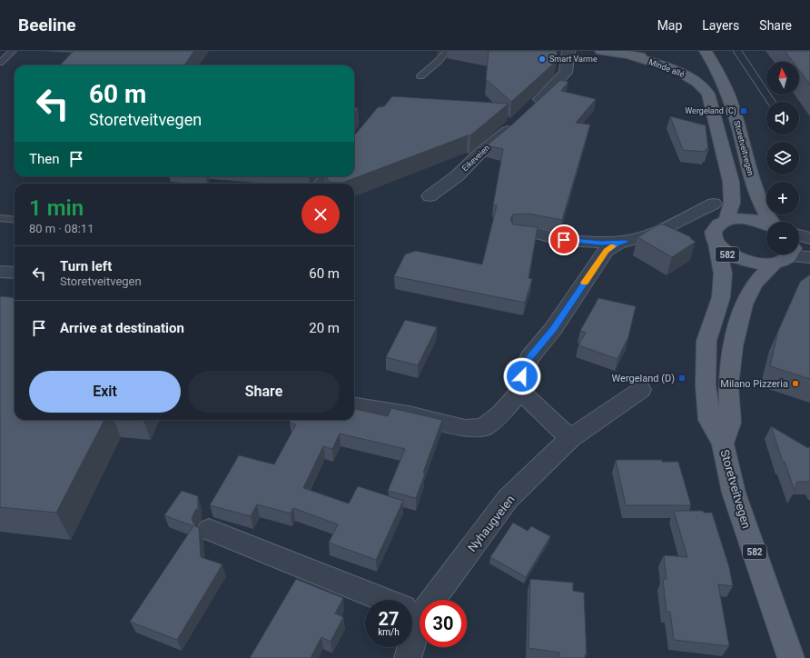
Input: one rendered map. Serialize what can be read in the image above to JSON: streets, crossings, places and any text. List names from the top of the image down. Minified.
{"streets":{"main road":["Minde allé","Storetveitvegen","582"],"street":["Eikeveien","Nyhaugveien"]},"crossings":[["Minde allé","Storetveitvegen"],["Minde allé","582"],["Storetveitvegen","582"]],"places":{"other":["Smart Varme","Milano Pizzeria"],"transit":["Wergeland (C)","Wergeland (D)"]},"north":"top","page":{"header":"Beeline","nav":["Map","Layers","Share"],"map_buttons":["+","−"],"turn":["60 m","Storetveitvegen"],"then":"Then","heading":["1 min","80 m · 08:11"],"list":[{"name":"Turn left","note":"Storetveitvegen","value":"60 m"},{"name":"Arrive at destination","value":"20 m"}],"buttons":["Exit","Share"],"speed":"27 km/h","limit":"30"}}
